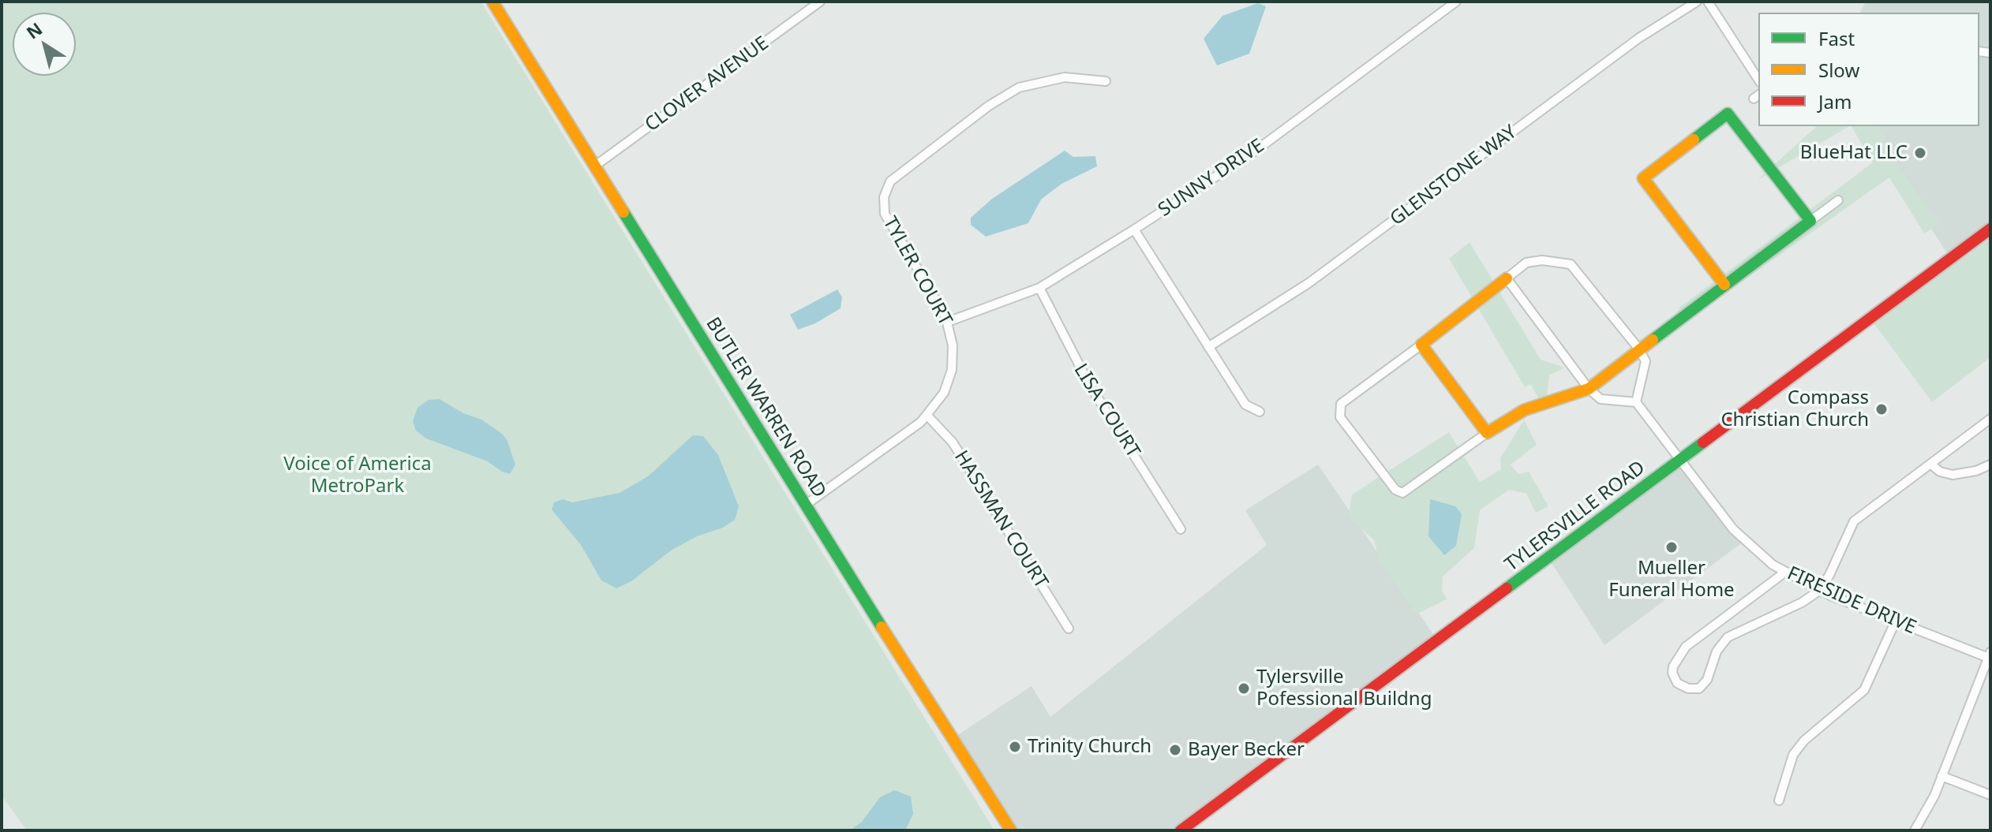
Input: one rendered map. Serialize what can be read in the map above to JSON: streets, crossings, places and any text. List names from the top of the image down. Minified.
{"streets":{"main road":["BUTLER WARREN ROAD","TYLERSVILLE ROAD"],"street":["CLOVER AVENUE","GLENSTONE WAY","SUNNY DRIVE","TYLER COURT","LISA COURT","HASSMAN COURT","FIRESIDE DRIVE"]},"crossings":[["CLOVER AVENUE","BUTLER WARREN ROAD"],["SUNNY DRIVE","TYLER COURT"],["SUNNY DRIVE","LISA COURT"],["TYLER COURT","BUTLER WARREN ROAD"],["TYLER COURT","HASSMAN COURT"],["TYLERSVILLE ROAD","FIRESIDE DRIVE"]],"parks":["Voice of America MetroPark"],"places":["BlueHat LLC","Compass Christian Church","Mueller Funeral Home","Tylersville Pofessional Buildng","Trinity Church","Bayer Becker"],"legend":["Fast","Slow","Jam"],"north":"top left"}
